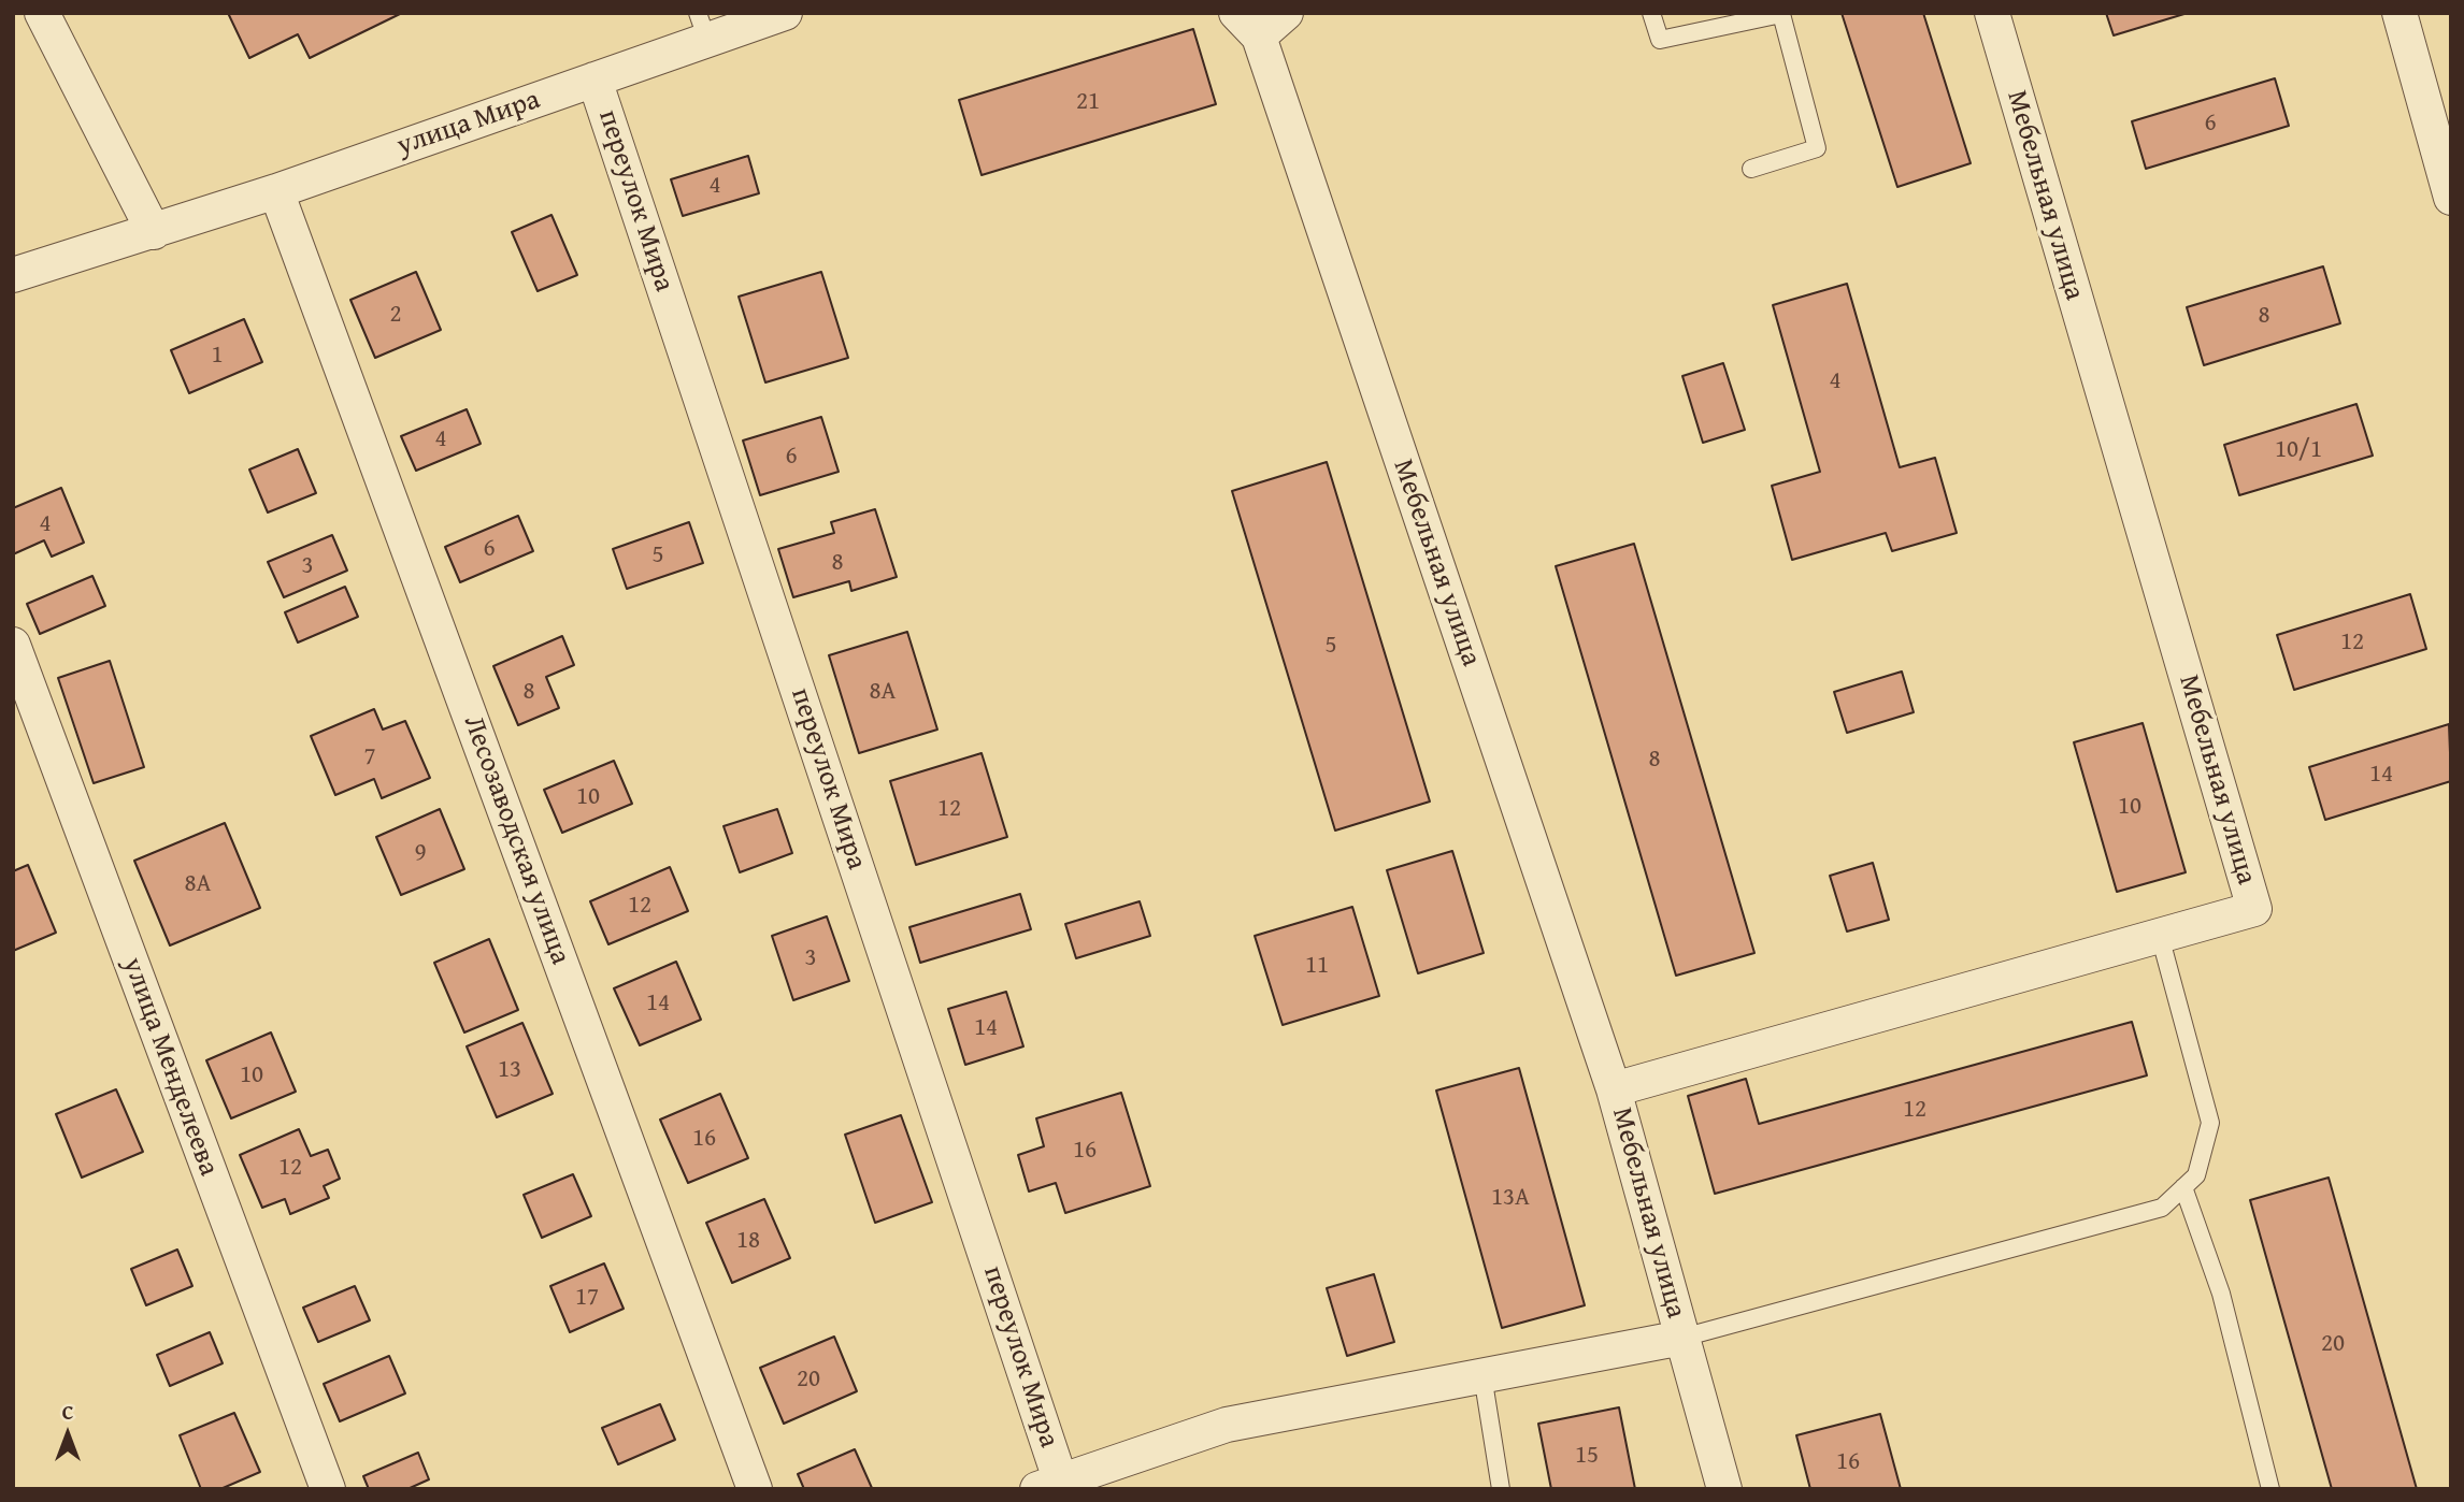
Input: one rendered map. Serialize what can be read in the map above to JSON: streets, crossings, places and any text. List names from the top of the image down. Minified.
{"streets":{"street":["улица Мира","Мебельная улица","переулок Мира","Лесозаводская улица","улица Менделеева"]},"crossings":[["улица Мира","переулок Мира"],["улица Мира","Лесозаводская улица"]],"house_numbers":["21","6","4","2","8","1","4","4","10/1","6","4","6","5","8","3","12","5","8","8А","7","8","14","10","10","12","9","8А","12","3","11","14","14","13","10","12","16","16","12","13А","18","17","20","20","15","16"],"north":"top"}
